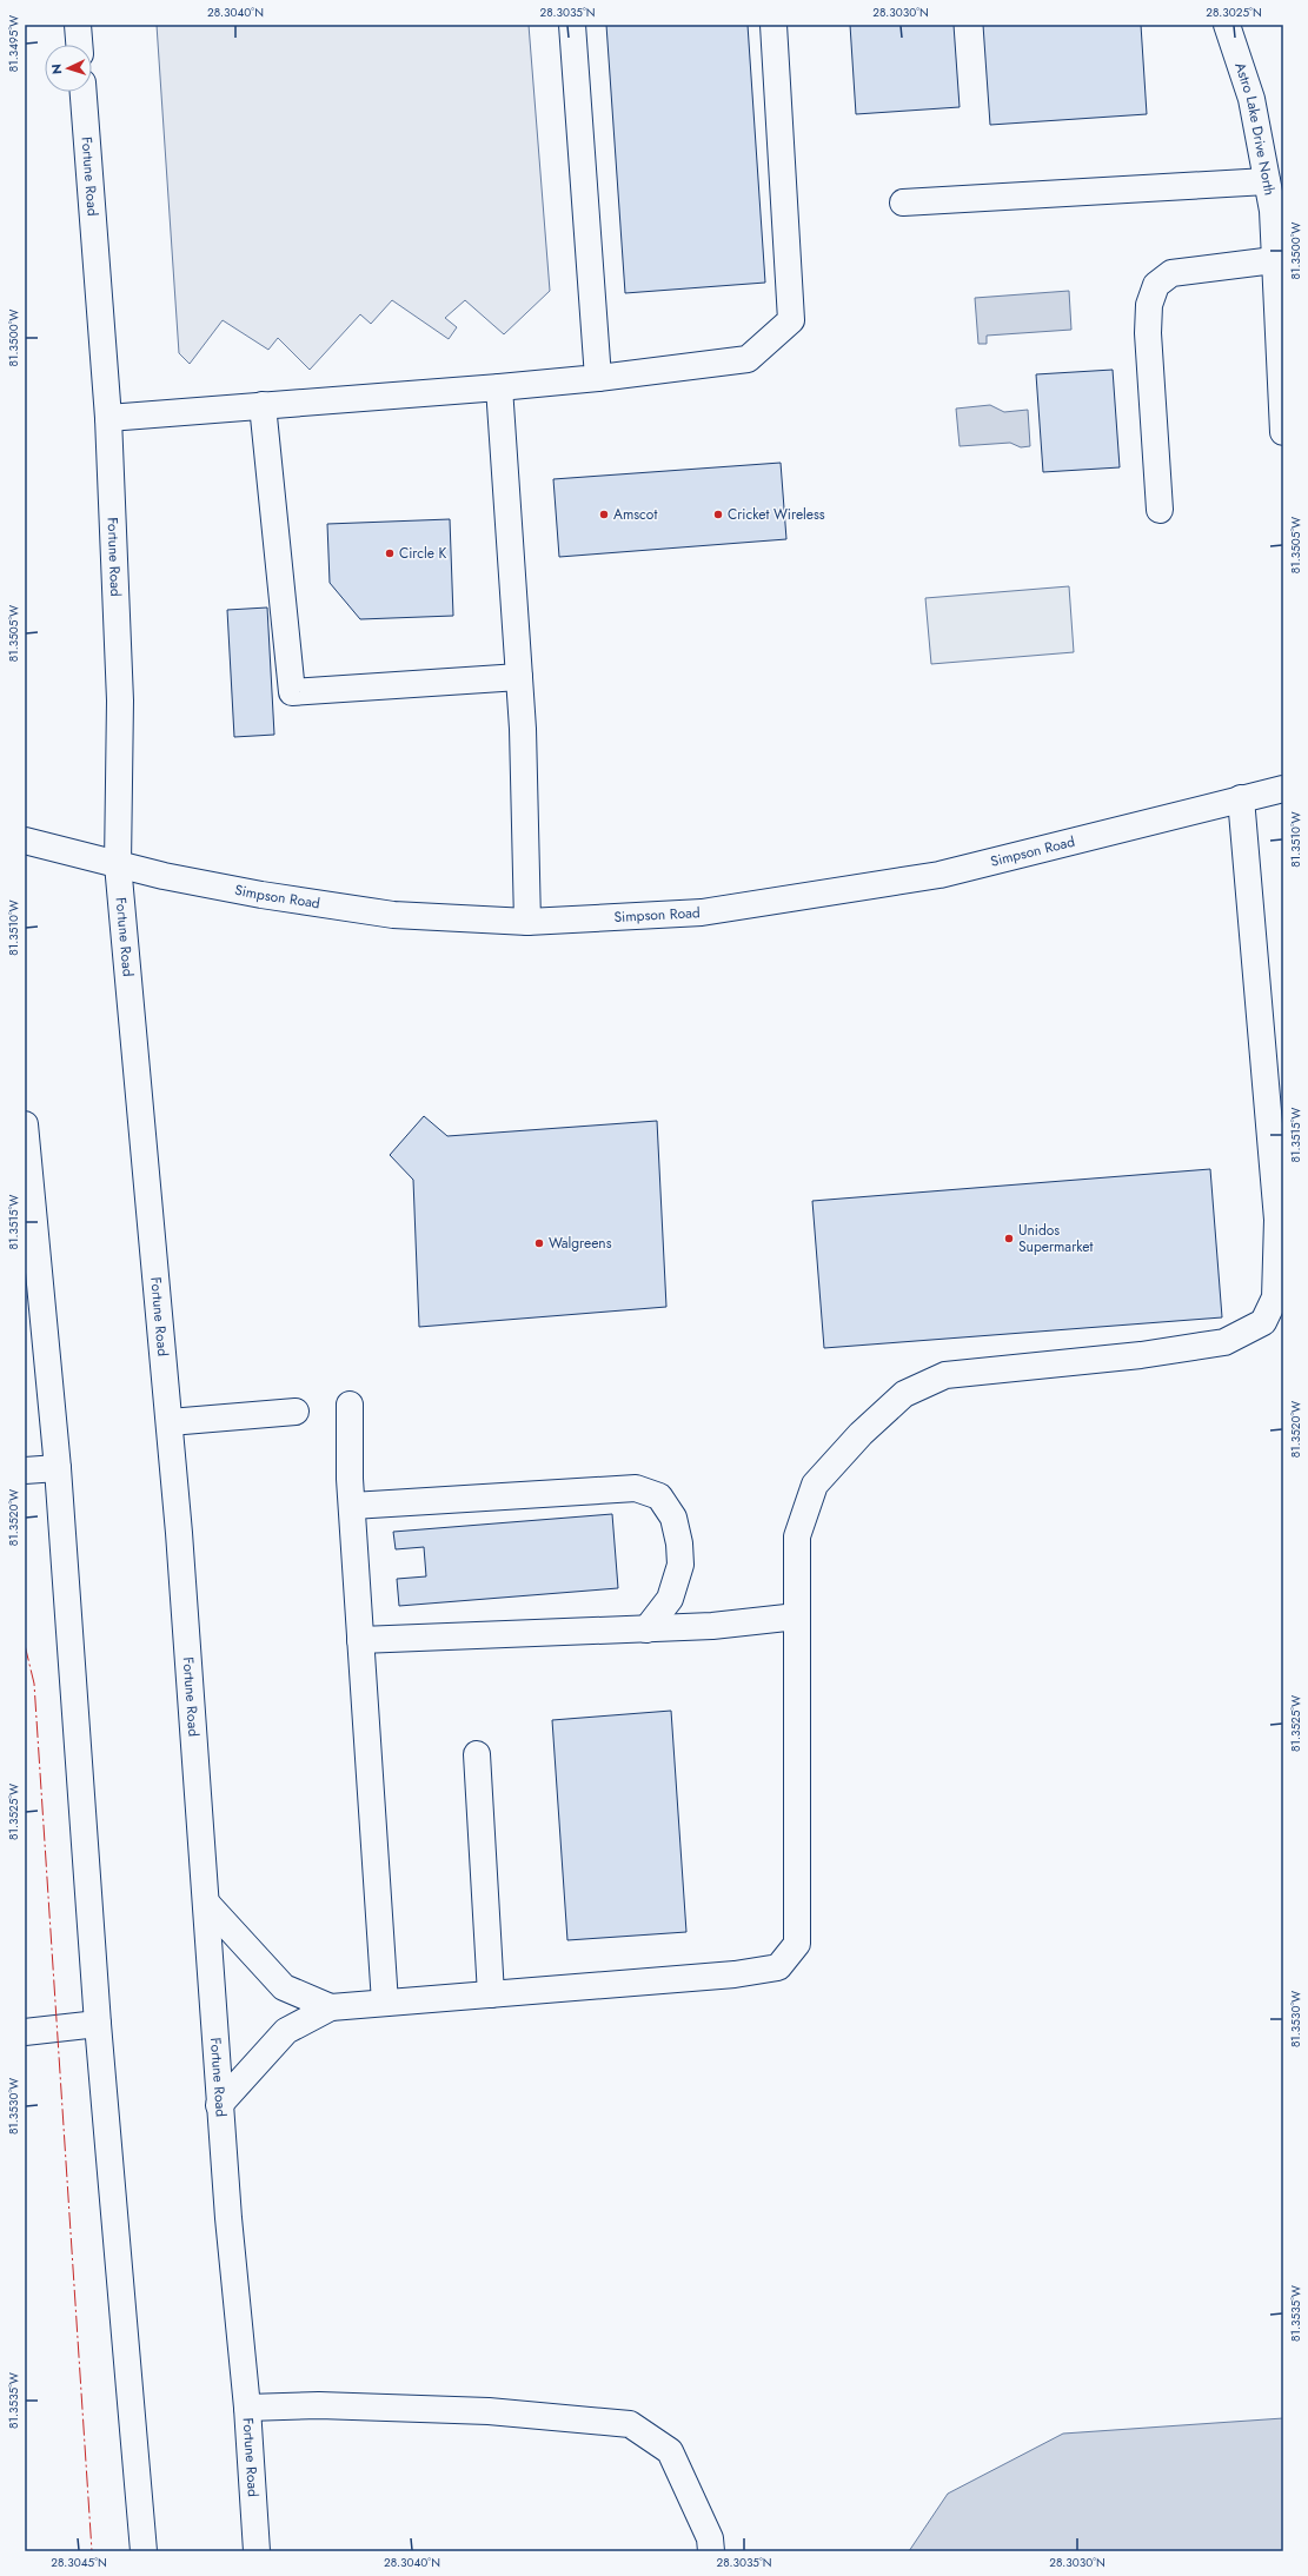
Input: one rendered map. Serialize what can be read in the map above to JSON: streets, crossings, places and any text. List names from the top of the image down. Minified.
{"streets":{"main road":["Astro Lake Drive North","Fortune Road","Simpson Road"]},"crossings":[["Fortune Road","Simpson Road"]],"places":["Amscot","Cricket Wireless","Circle K","Unidos Supermarket","Walgreens"],"north":"left","coordinates":["28.3040°N","28.3035°N","28.3030°N","28.3025°N","81.3495°W","81.3500°W","81.3505°W","81.3510°W","81.3515°W","81.3520°W","81.3525°W","81.3530°W","81.3535°W","28.3045°N"]}
